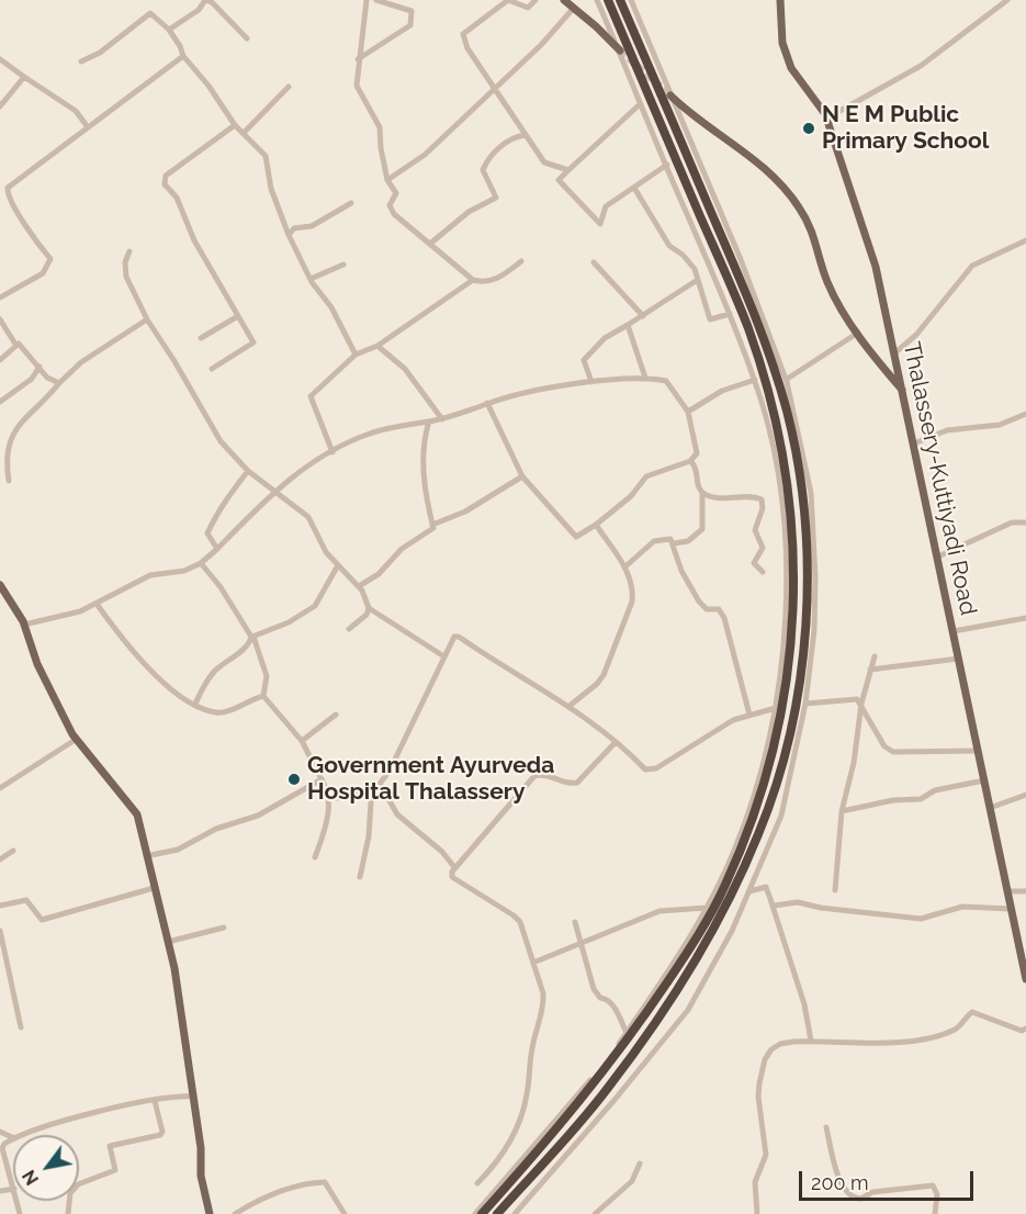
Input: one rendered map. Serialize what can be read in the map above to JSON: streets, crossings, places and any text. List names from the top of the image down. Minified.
{"streets":{"main road":["Thalassery-Kuttiyadi Road"]},"places":["N E M Public Primary School","Government Ayurveda Hospital Thalassery"],"scale_bar":"200 m","north":"bottom left"}
